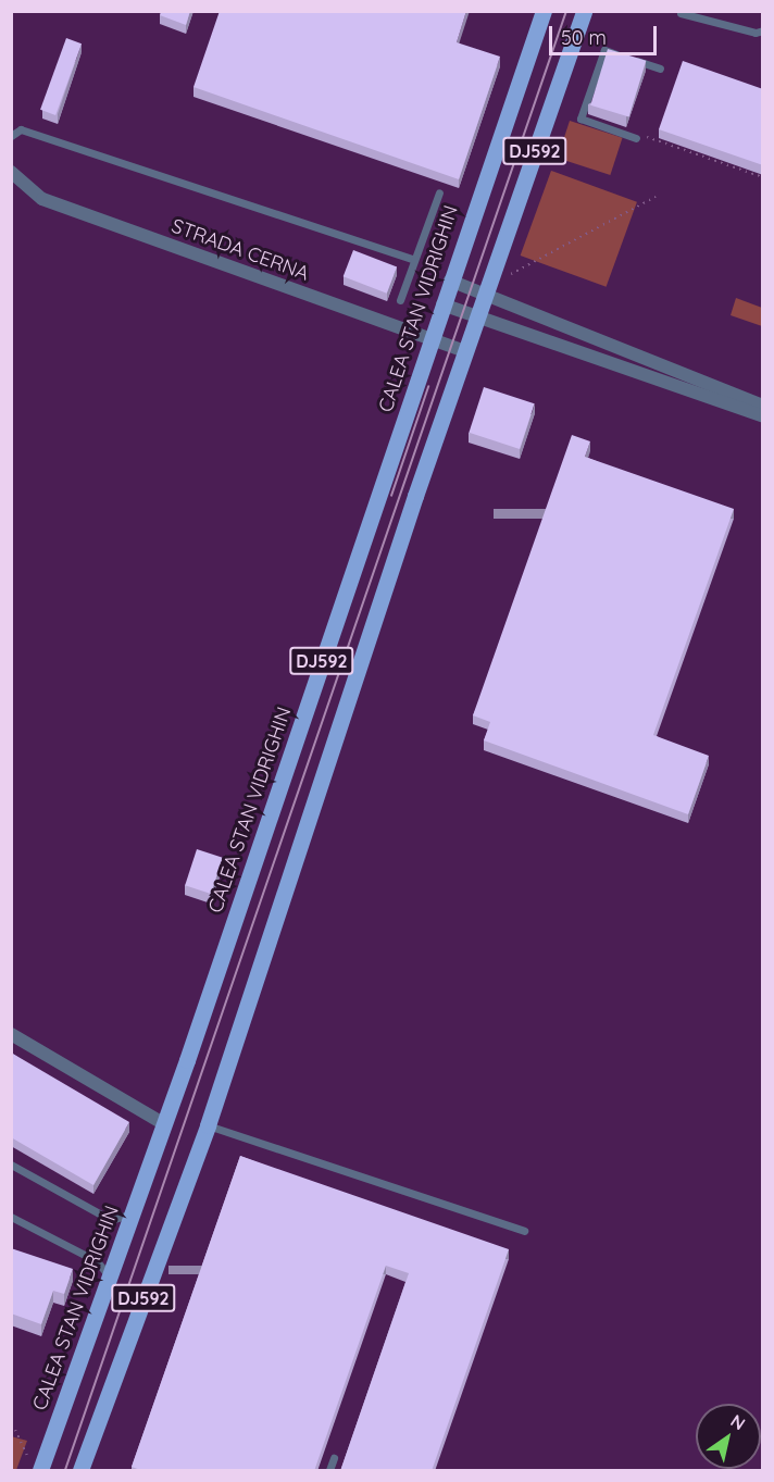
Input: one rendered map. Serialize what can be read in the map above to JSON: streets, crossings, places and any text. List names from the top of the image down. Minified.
{"streets":{"main road":["DJ592","CALEA STAN VIDRIGHIN"],"street":["STRADA CERNA"]},"crossings":[["DJ592","STRADA CERNA"],["STRADA CERNA","CALEA STAN VIDRIGHIN"]],"scale_bar":"50 m","north":"top right"}
